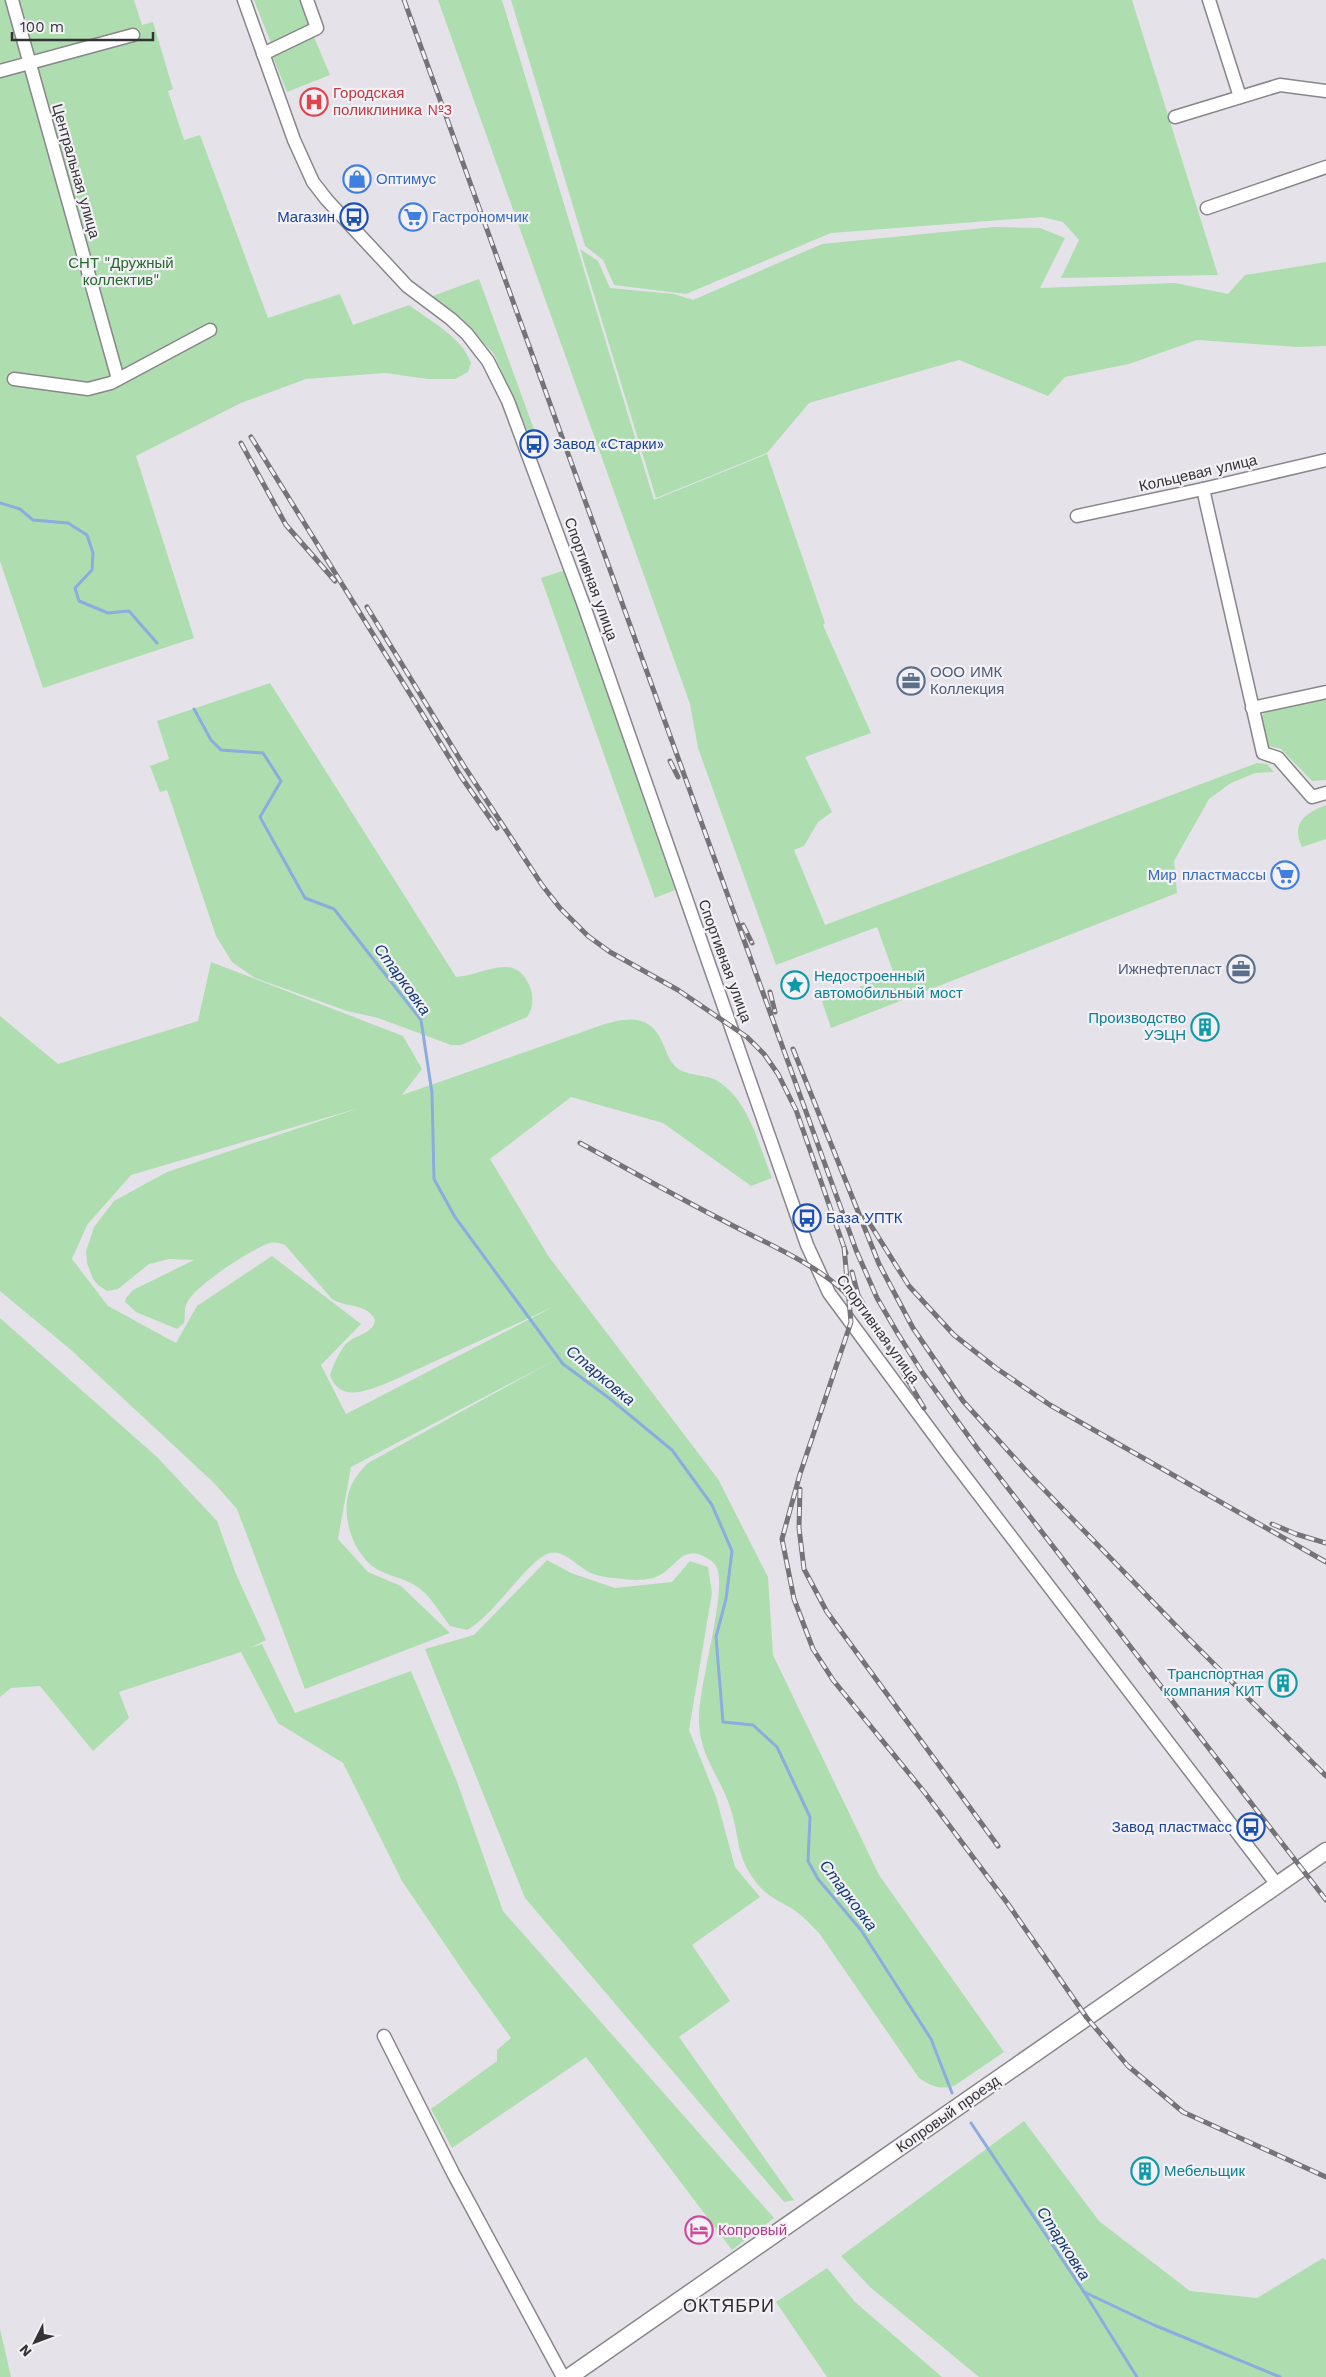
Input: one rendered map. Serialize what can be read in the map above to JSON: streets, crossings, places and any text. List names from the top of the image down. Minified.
{"streets":{"main road":["Копровый проезд"],"street":["Центральная улица","Кольцевая улица","Спортивная улица"]},"crossings":[["Спортивная улица","Копровый проезд"]],"districts":["ОКТЯБРИ"],"water":["Старковка"],"parks":["СНТ \"Дружный коллектив\""],"places":{"hospital":["Городская поликлиника №3"],"shop":["Оптимус"],"bus stop":["Магазин","Завод «Старки»","База УПТК","Завод пластмасс"],"supermarket":["Гастрономчик","Мир пластмассы"],"office":["ООО ИМК Коллекция","Ижнефтепласт"],"place":["Недостроенный автомобильный мост"],"building":["Производство УЭЦН","Транспортная компания КИТ","Мебельщик"],"hotel":["Копровый"]},"scale_bar":"100 m","north":"bottom left"}
